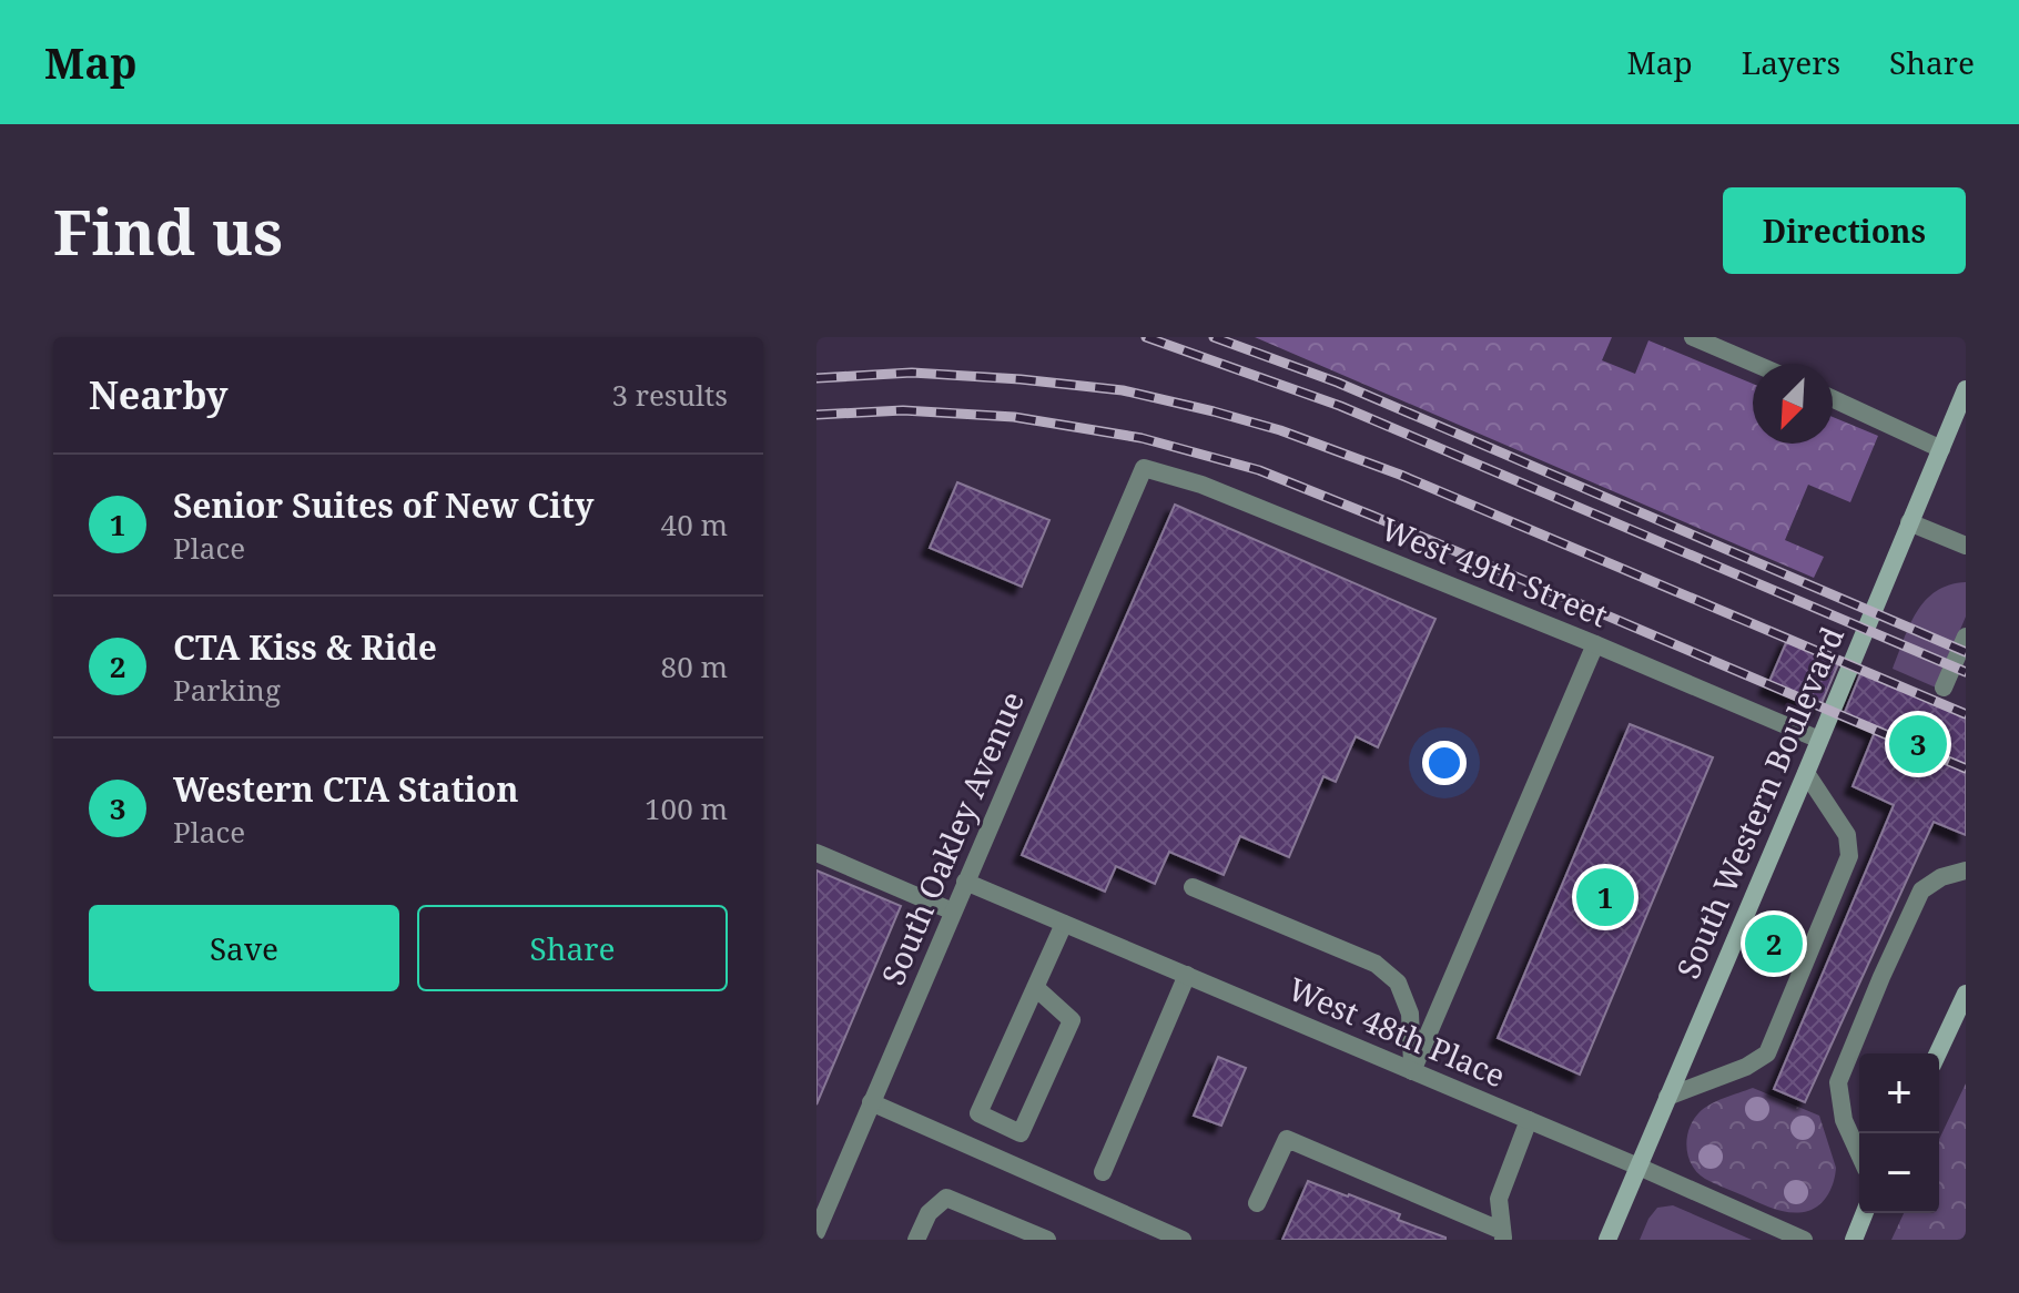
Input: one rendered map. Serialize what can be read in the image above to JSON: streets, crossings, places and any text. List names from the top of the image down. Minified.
{"streets":{"street":["West 49th Street","South Western Boulevard","South Oakley Avenue","West 48th Place"]},"crossings":[["West 49th Street","South Western Boulevard"],["West 49th Street","South Oakley Avenue"],["South Western Boulevard","West 48th Place"],["South Oakley Avenue","West 48th Place"]],"north":"bottom left","page":{"header":"Map","nav":["Map","Layers","Share"],"buttons":["Directions",["Save","Share"]],"title":"Find us","heading":["Nearby","3 results"],"list":[{"mark":"1","name":"Senior Suites of New City","note":"Place","value":"40 m"},{"mark":"2","name":"CTA Kiss & Ride","note":"Parking","value":"80 m"},{"mark":"3","name":"Western CTA Station","note":"Place","value":"100 m"}],"pins":["3","1","2"],"map_buttons":["+","−"]}}
